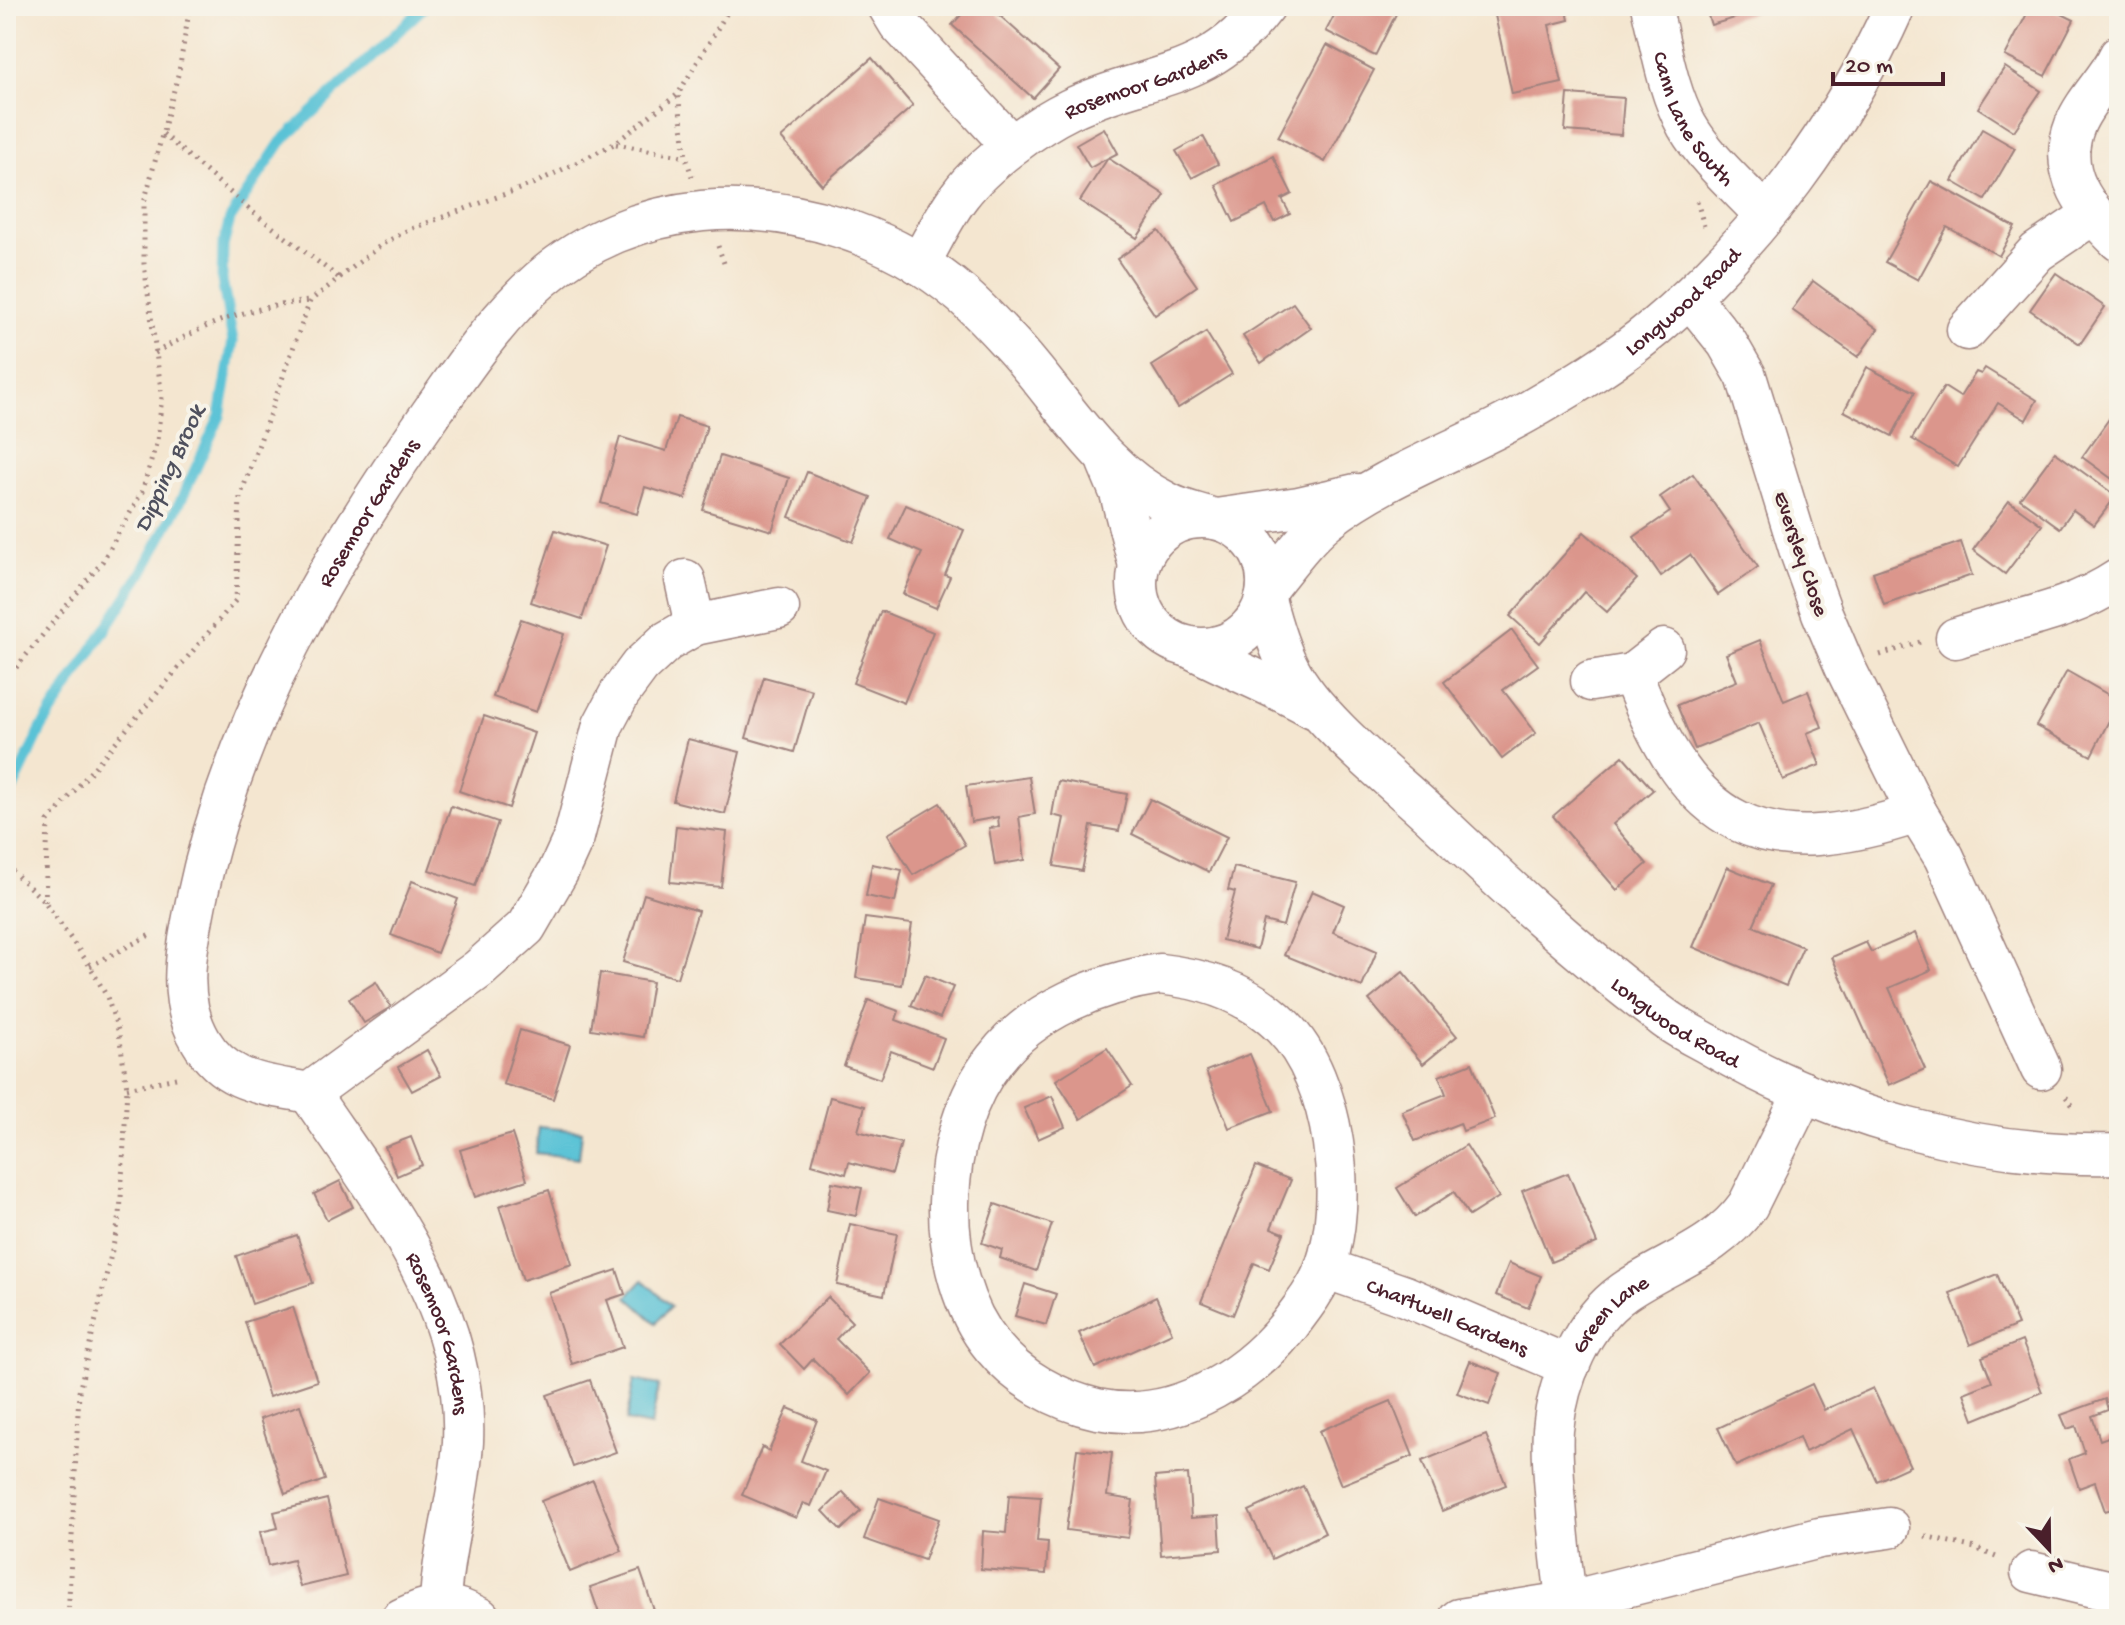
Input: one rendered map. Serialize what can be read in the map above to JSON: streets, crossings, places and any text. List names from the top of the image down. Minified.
{"streets":{"street":["Rosemoor Gardens","Cann Lane South","Longwood Road","Eversley Close","Chartwell Gardens","Green Lane"]},"crossings":[["Rosemoor Gardens","Longwood Road"],["Cann Lane South","Longwood Road"],["Longwood Road","Eversley Close"],["Longwood Road","Green Lane"],["Chartwell Gardens","Green Lane"]],"water":["Dipping Brook"],"scale_bar":"20 m","north":"bottom"}
